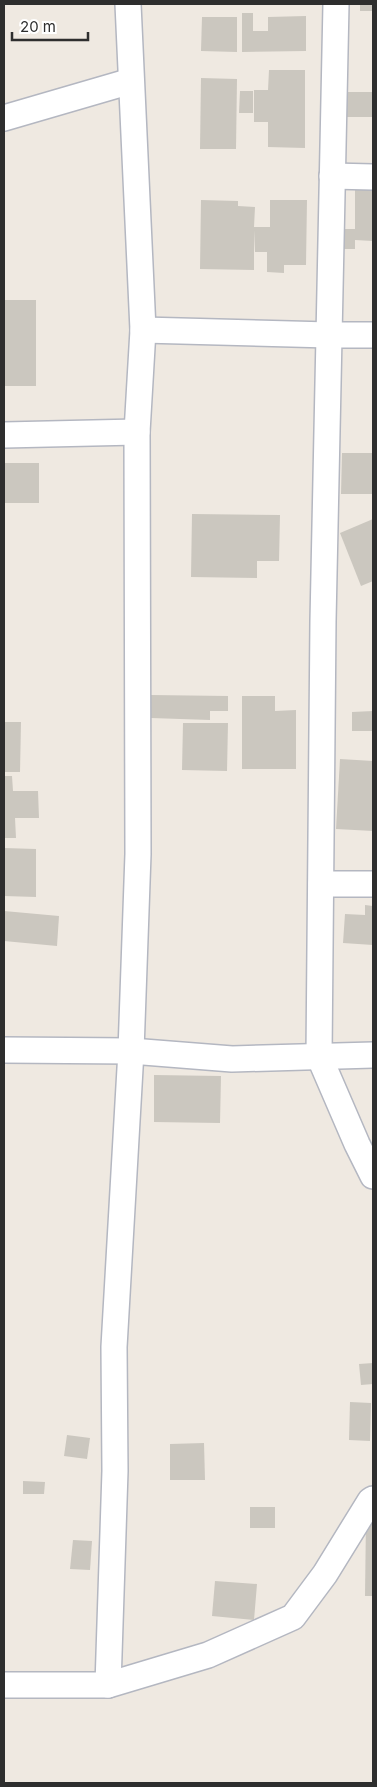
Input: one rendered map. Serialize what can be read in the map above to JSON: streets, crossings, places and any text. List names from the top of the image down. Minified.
{"scale_bar":"20 m"}
